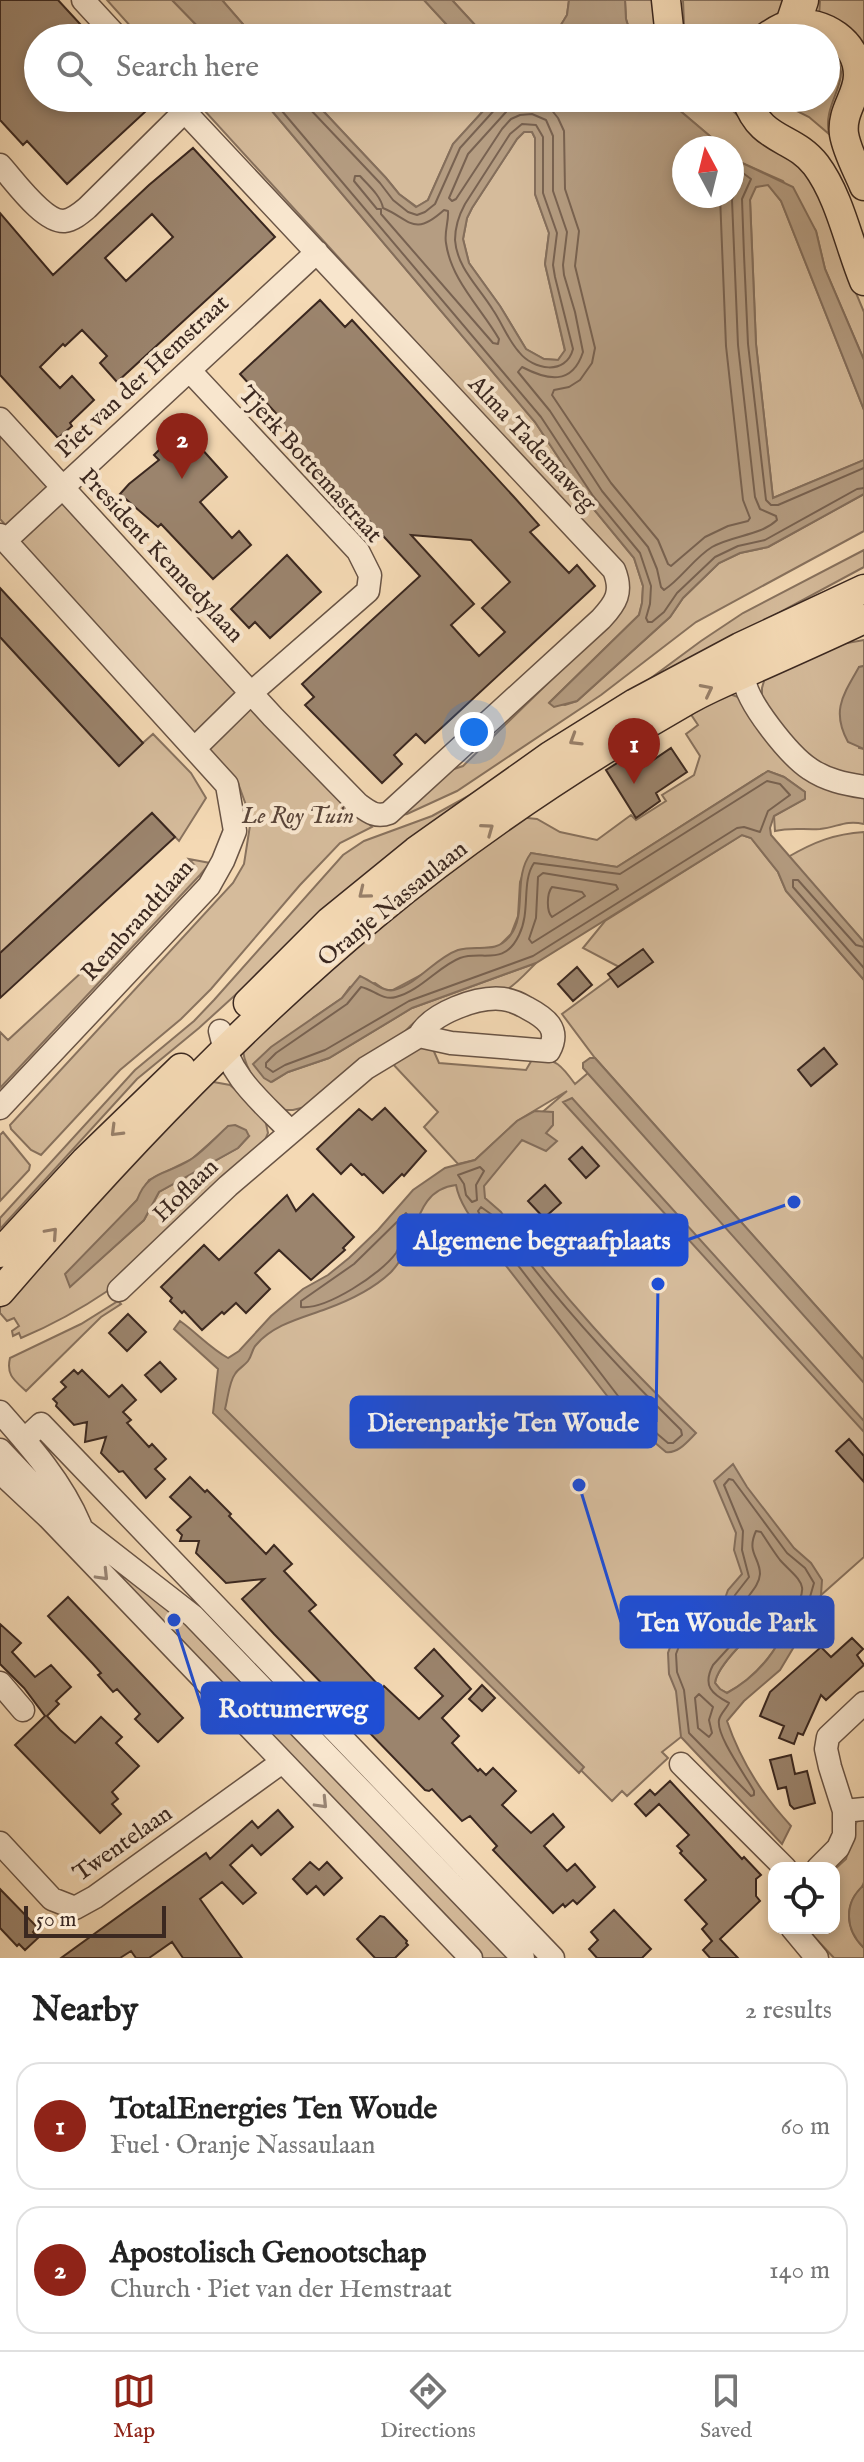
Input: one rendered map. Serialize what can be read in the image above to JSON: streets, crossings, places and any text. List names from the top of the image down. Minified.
{"streets":{"main road":["Oranje Nassaulaan"],"street":["Piet van der Hemstraat","Alma Tademaweg","Tjerk Bottemastraat","President Kennedylaan","Rembrandtlaan","Hoflaan","Twentelaan"]},"crossings":[["Piet van der Hemstraat","Alma Tademaweg"],["Piet van der Hemstraat","Tjerk Bottemastraat"],["Piet van der Hemstraat","President Kennedylaan"],["Alma Tademaweg","President Kennedylaan"],["Tjerk Bottemastraat","President Kennedylaan"]],"parks":["Le Roy Tuin"],"places":["Algemene begraafplaats","Dierenparkje Ten Woude","Ten Woude Park","Rottumerweg"],"scale_bar":"50 m","north":"top","page":{"search":"Search here","pins":["2","1"],"scale":"50 m","heading":["Nearby","2 results"],"list":[{"mark":"1","name":"TotalEnergies Ten Woude","note":"Fuel · Oranje Nassaulaan","value":"60 m"},{"mark":"2","name":"Apostolisch Genootschap","note":"Church · Piet van der Hemstraat","value":"140 m"}],"nav":["Map","Directions","Saved"]}}
